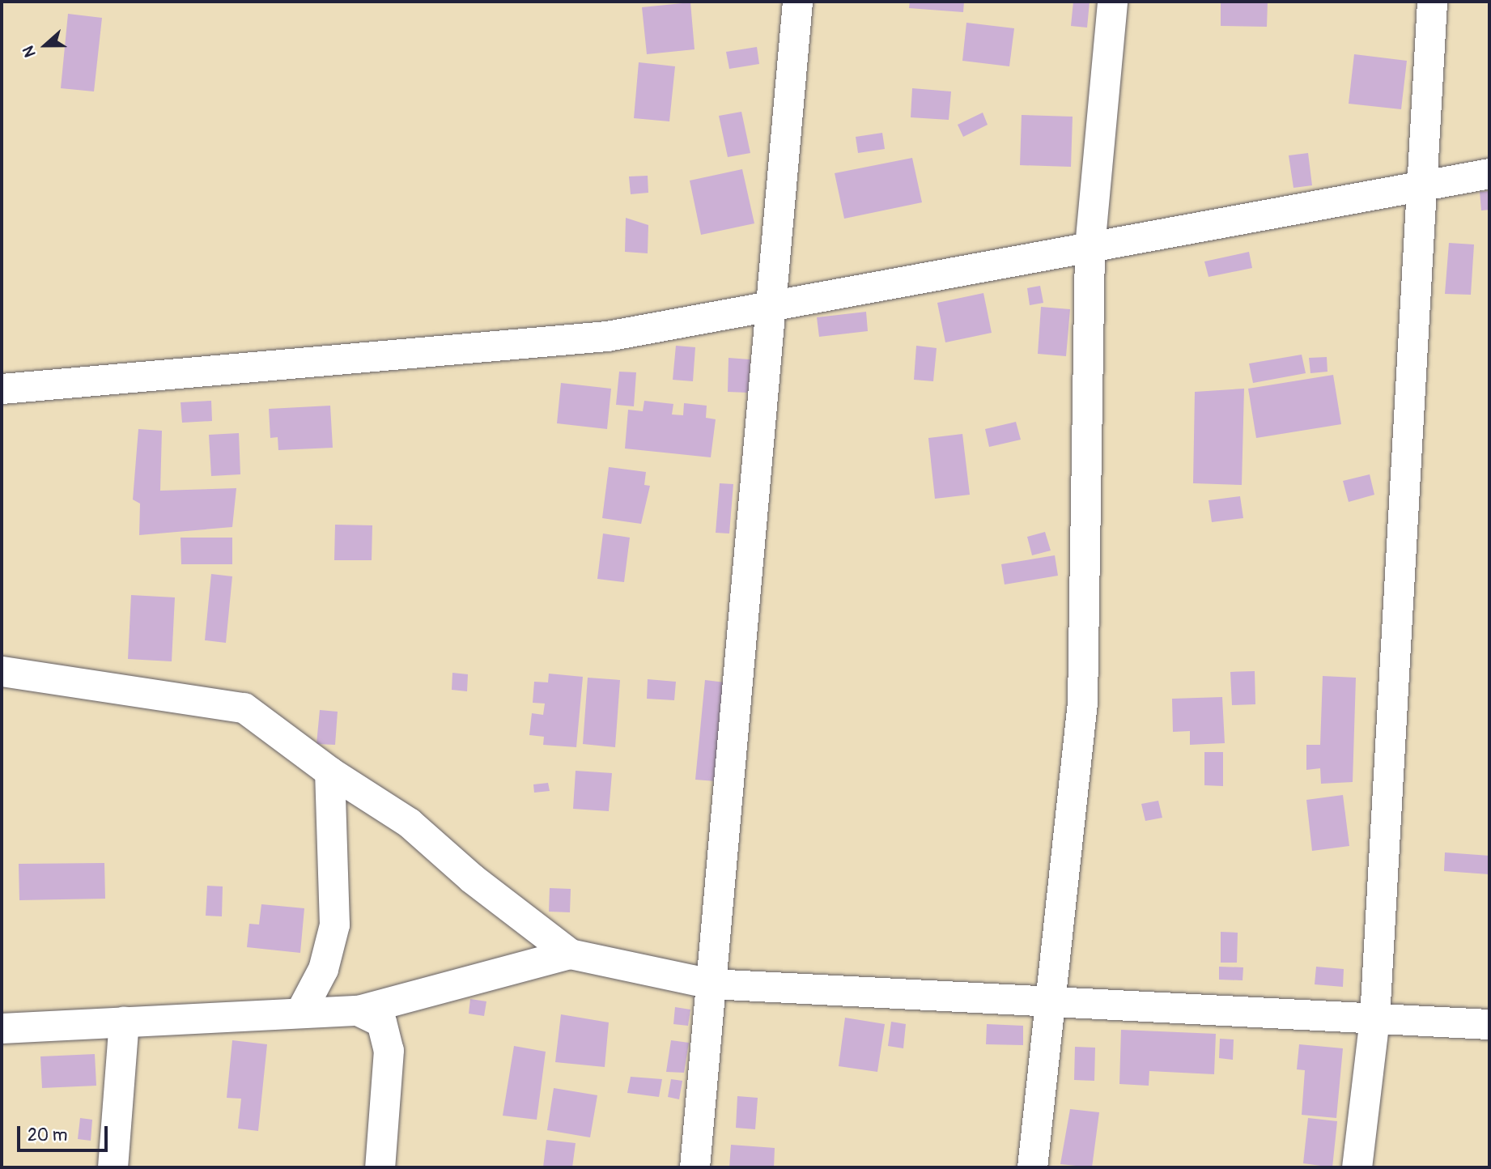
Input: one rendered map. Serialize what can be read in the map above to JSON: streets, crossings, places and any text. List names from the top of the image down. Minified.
{"scale_bar":"20 m","north":"left"}
